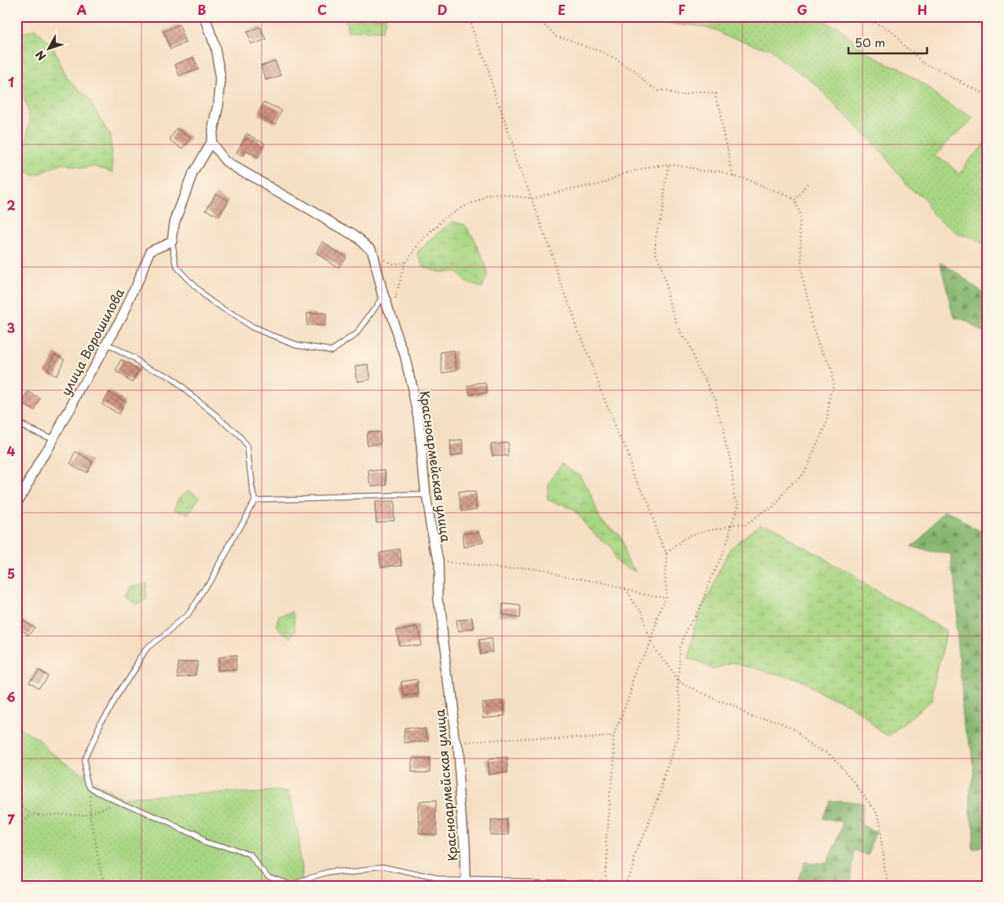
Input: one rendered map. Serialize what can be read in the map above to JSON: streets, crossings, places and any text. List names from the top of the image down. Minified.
{"streets":{"street":["улица Ворошилова","Красноармейская улица"]},"scale_bar":"50 m","north":"bottom left","grid":{"columns":["A","B","C","D","E","F","G","H"],"rows":["1","2","3","4","5","6","7"]}}
